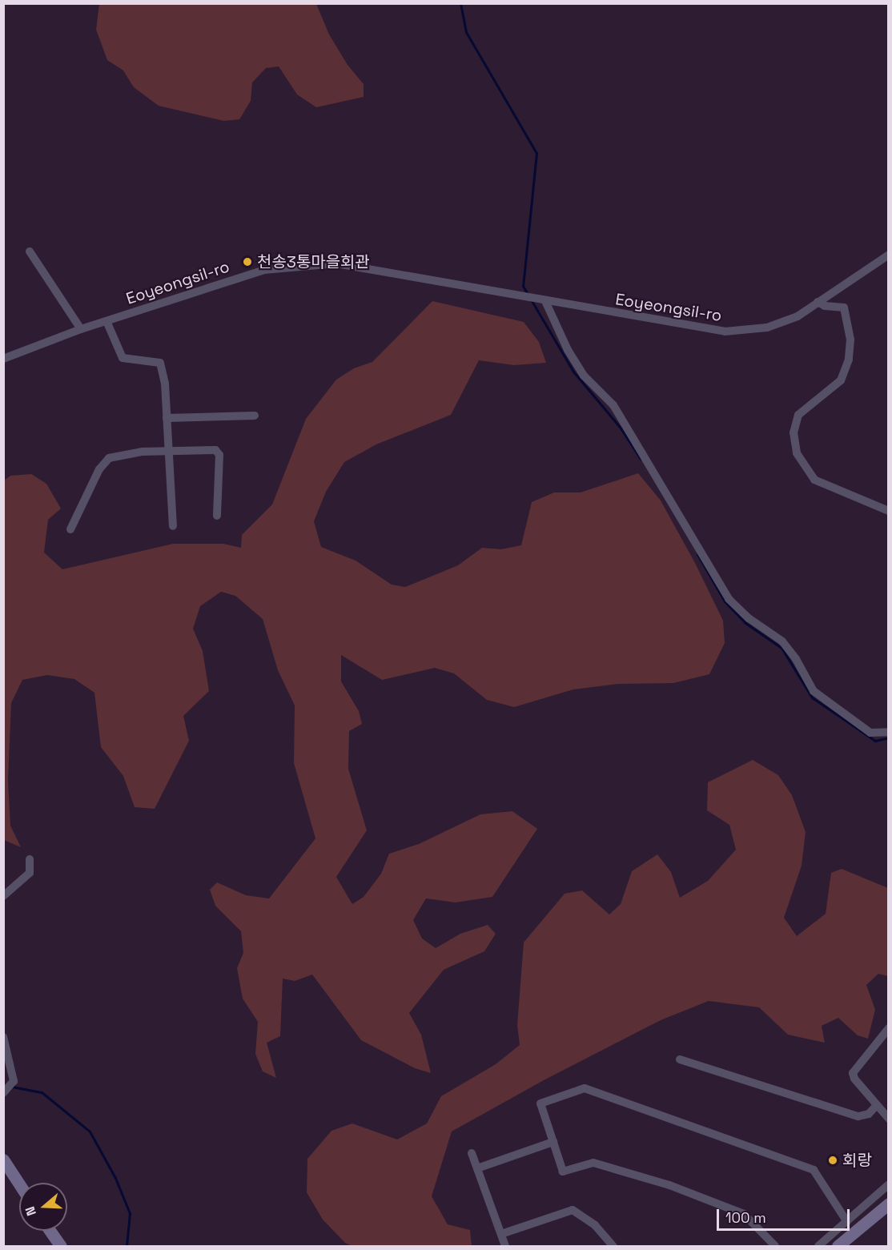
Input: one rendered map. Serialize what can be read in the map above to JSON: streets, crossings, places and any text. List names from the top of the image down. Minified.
{"streets":{"street":["Eoyeongsil-ro"]},"places":["천송3통마을회관","회랑"],"scale_bar":"100 m","north":"left"}
